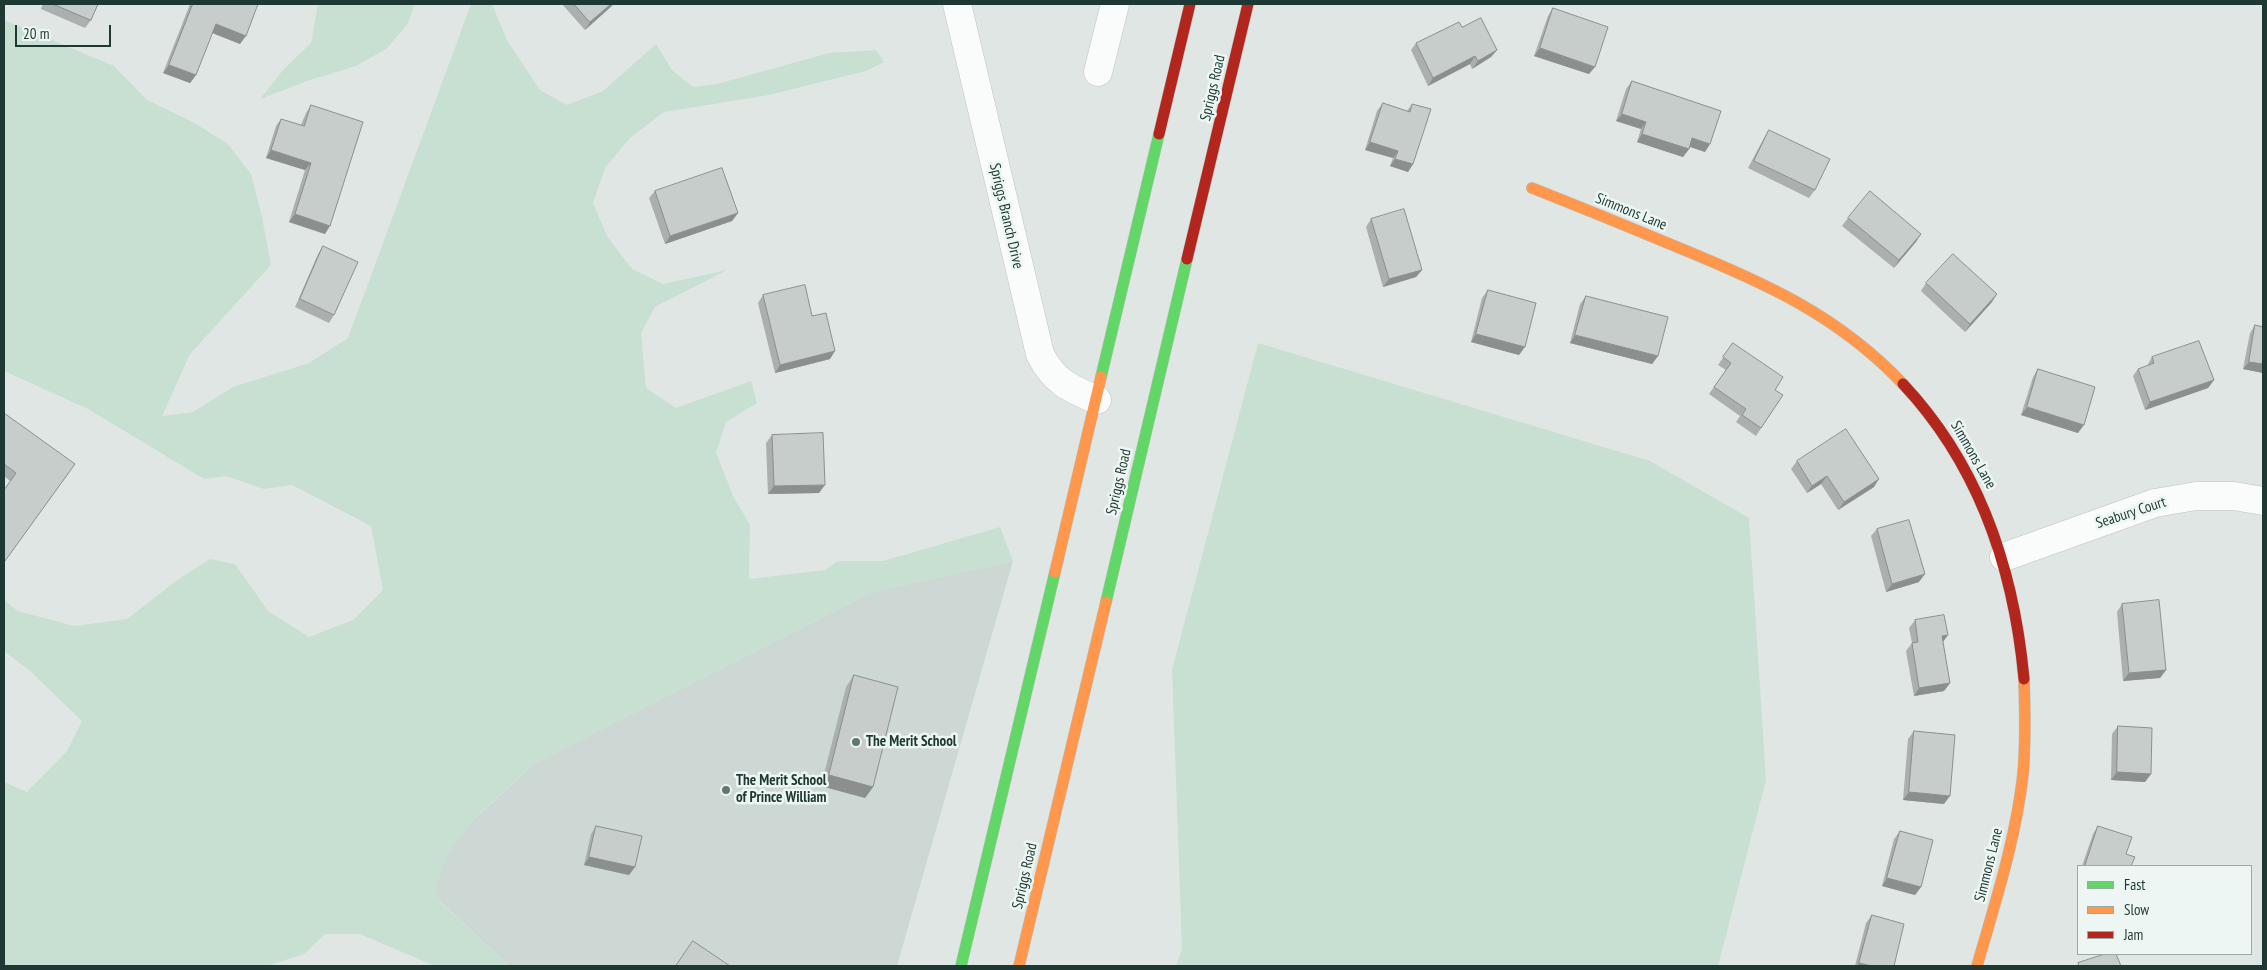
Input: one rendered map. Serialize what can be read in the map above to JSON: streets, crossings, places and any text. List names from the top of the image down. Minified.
{"streets":{"main road":["Spriggs Road","Simmons Lane"],"street":["Spriggs Branch Drive","Seabury Court"]},"crossings":[["Simmons Lane","Seabury Court"]],"places":["The Merit School","The Merit School of Prince William"],"legend":["Fast","Slow","Jam"],"scale_bar":"20 m"}
